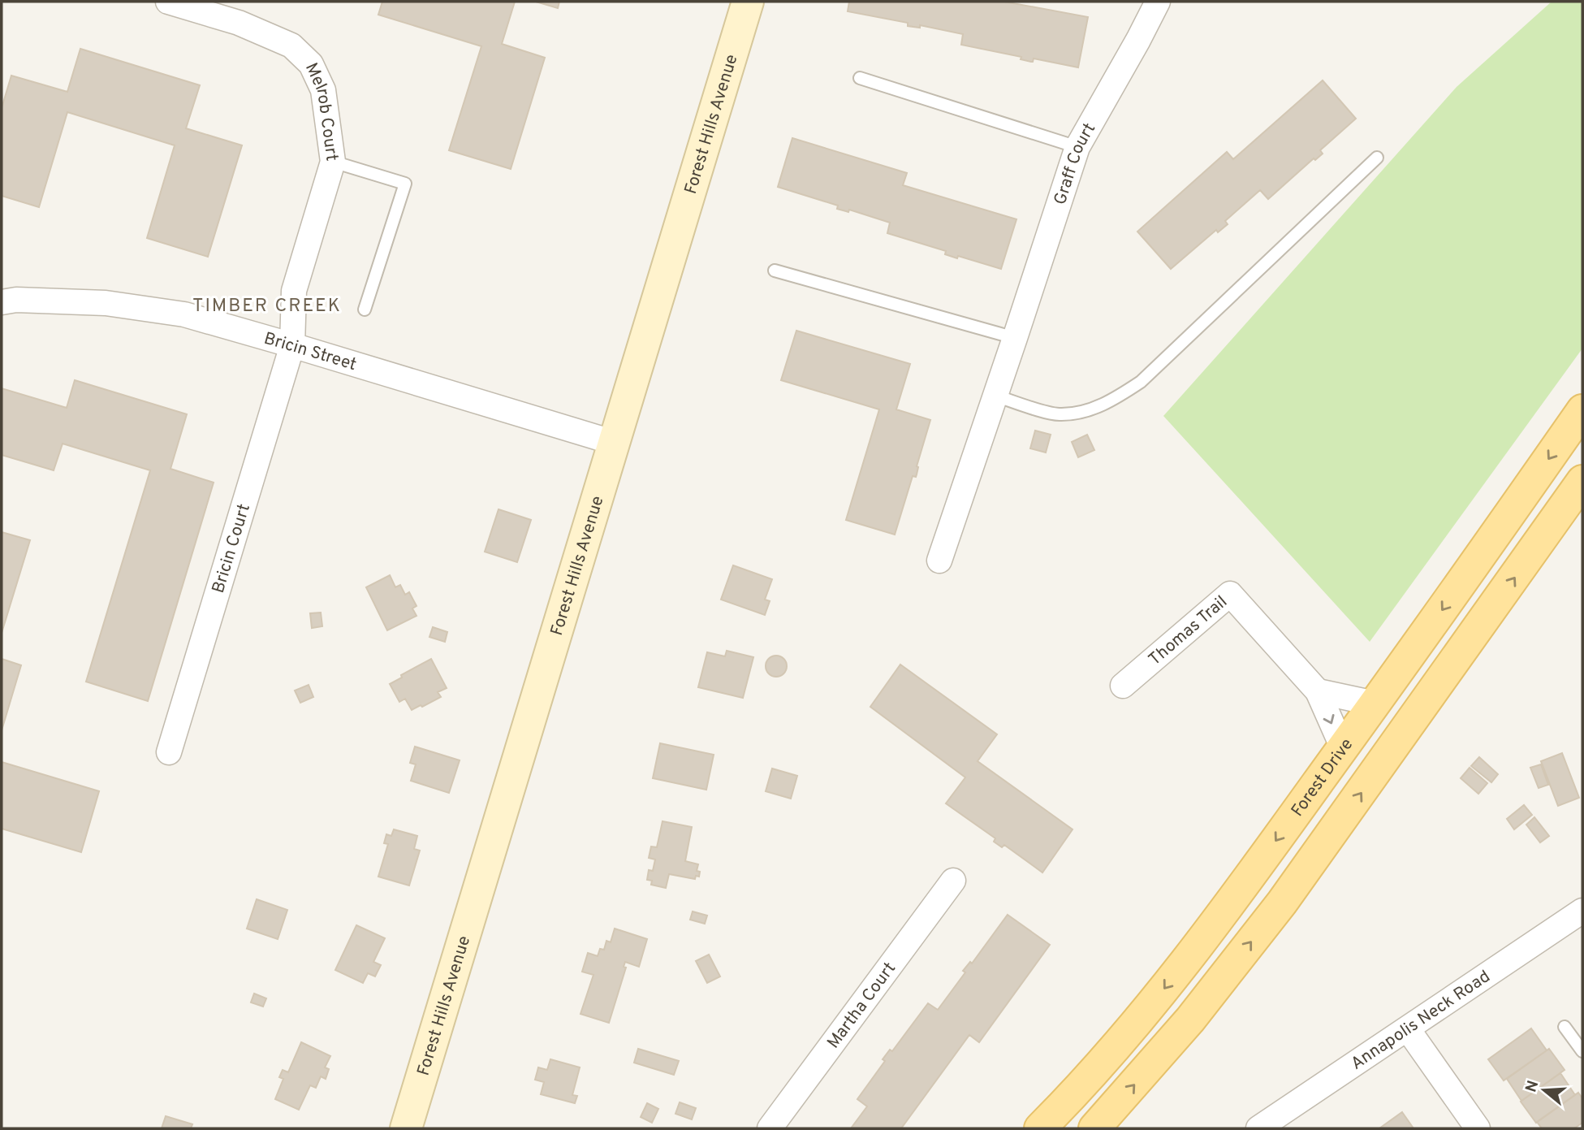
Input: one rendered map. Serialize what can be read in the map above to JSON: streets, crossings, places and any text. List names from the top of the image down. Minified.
{"streets":{"main road":["Forest Drive"],"street":["Melrob Court","Forest Hills Avenue","Graff Court","Bricin Street","Bricin Court","Thomas Trail","Martha Court","Annapolis Neck Road"]},"crossings":[["Melrob Court","Bricin Street"],["Melrob Court","Bricin Court"],["Forest Hills Avenue","Bricin Street"],["Bricin Street","Bricin Court"],["Thomas Trail","Forest Drive"]],"districts":["TIMBER CREEK"],"north":"left"}
